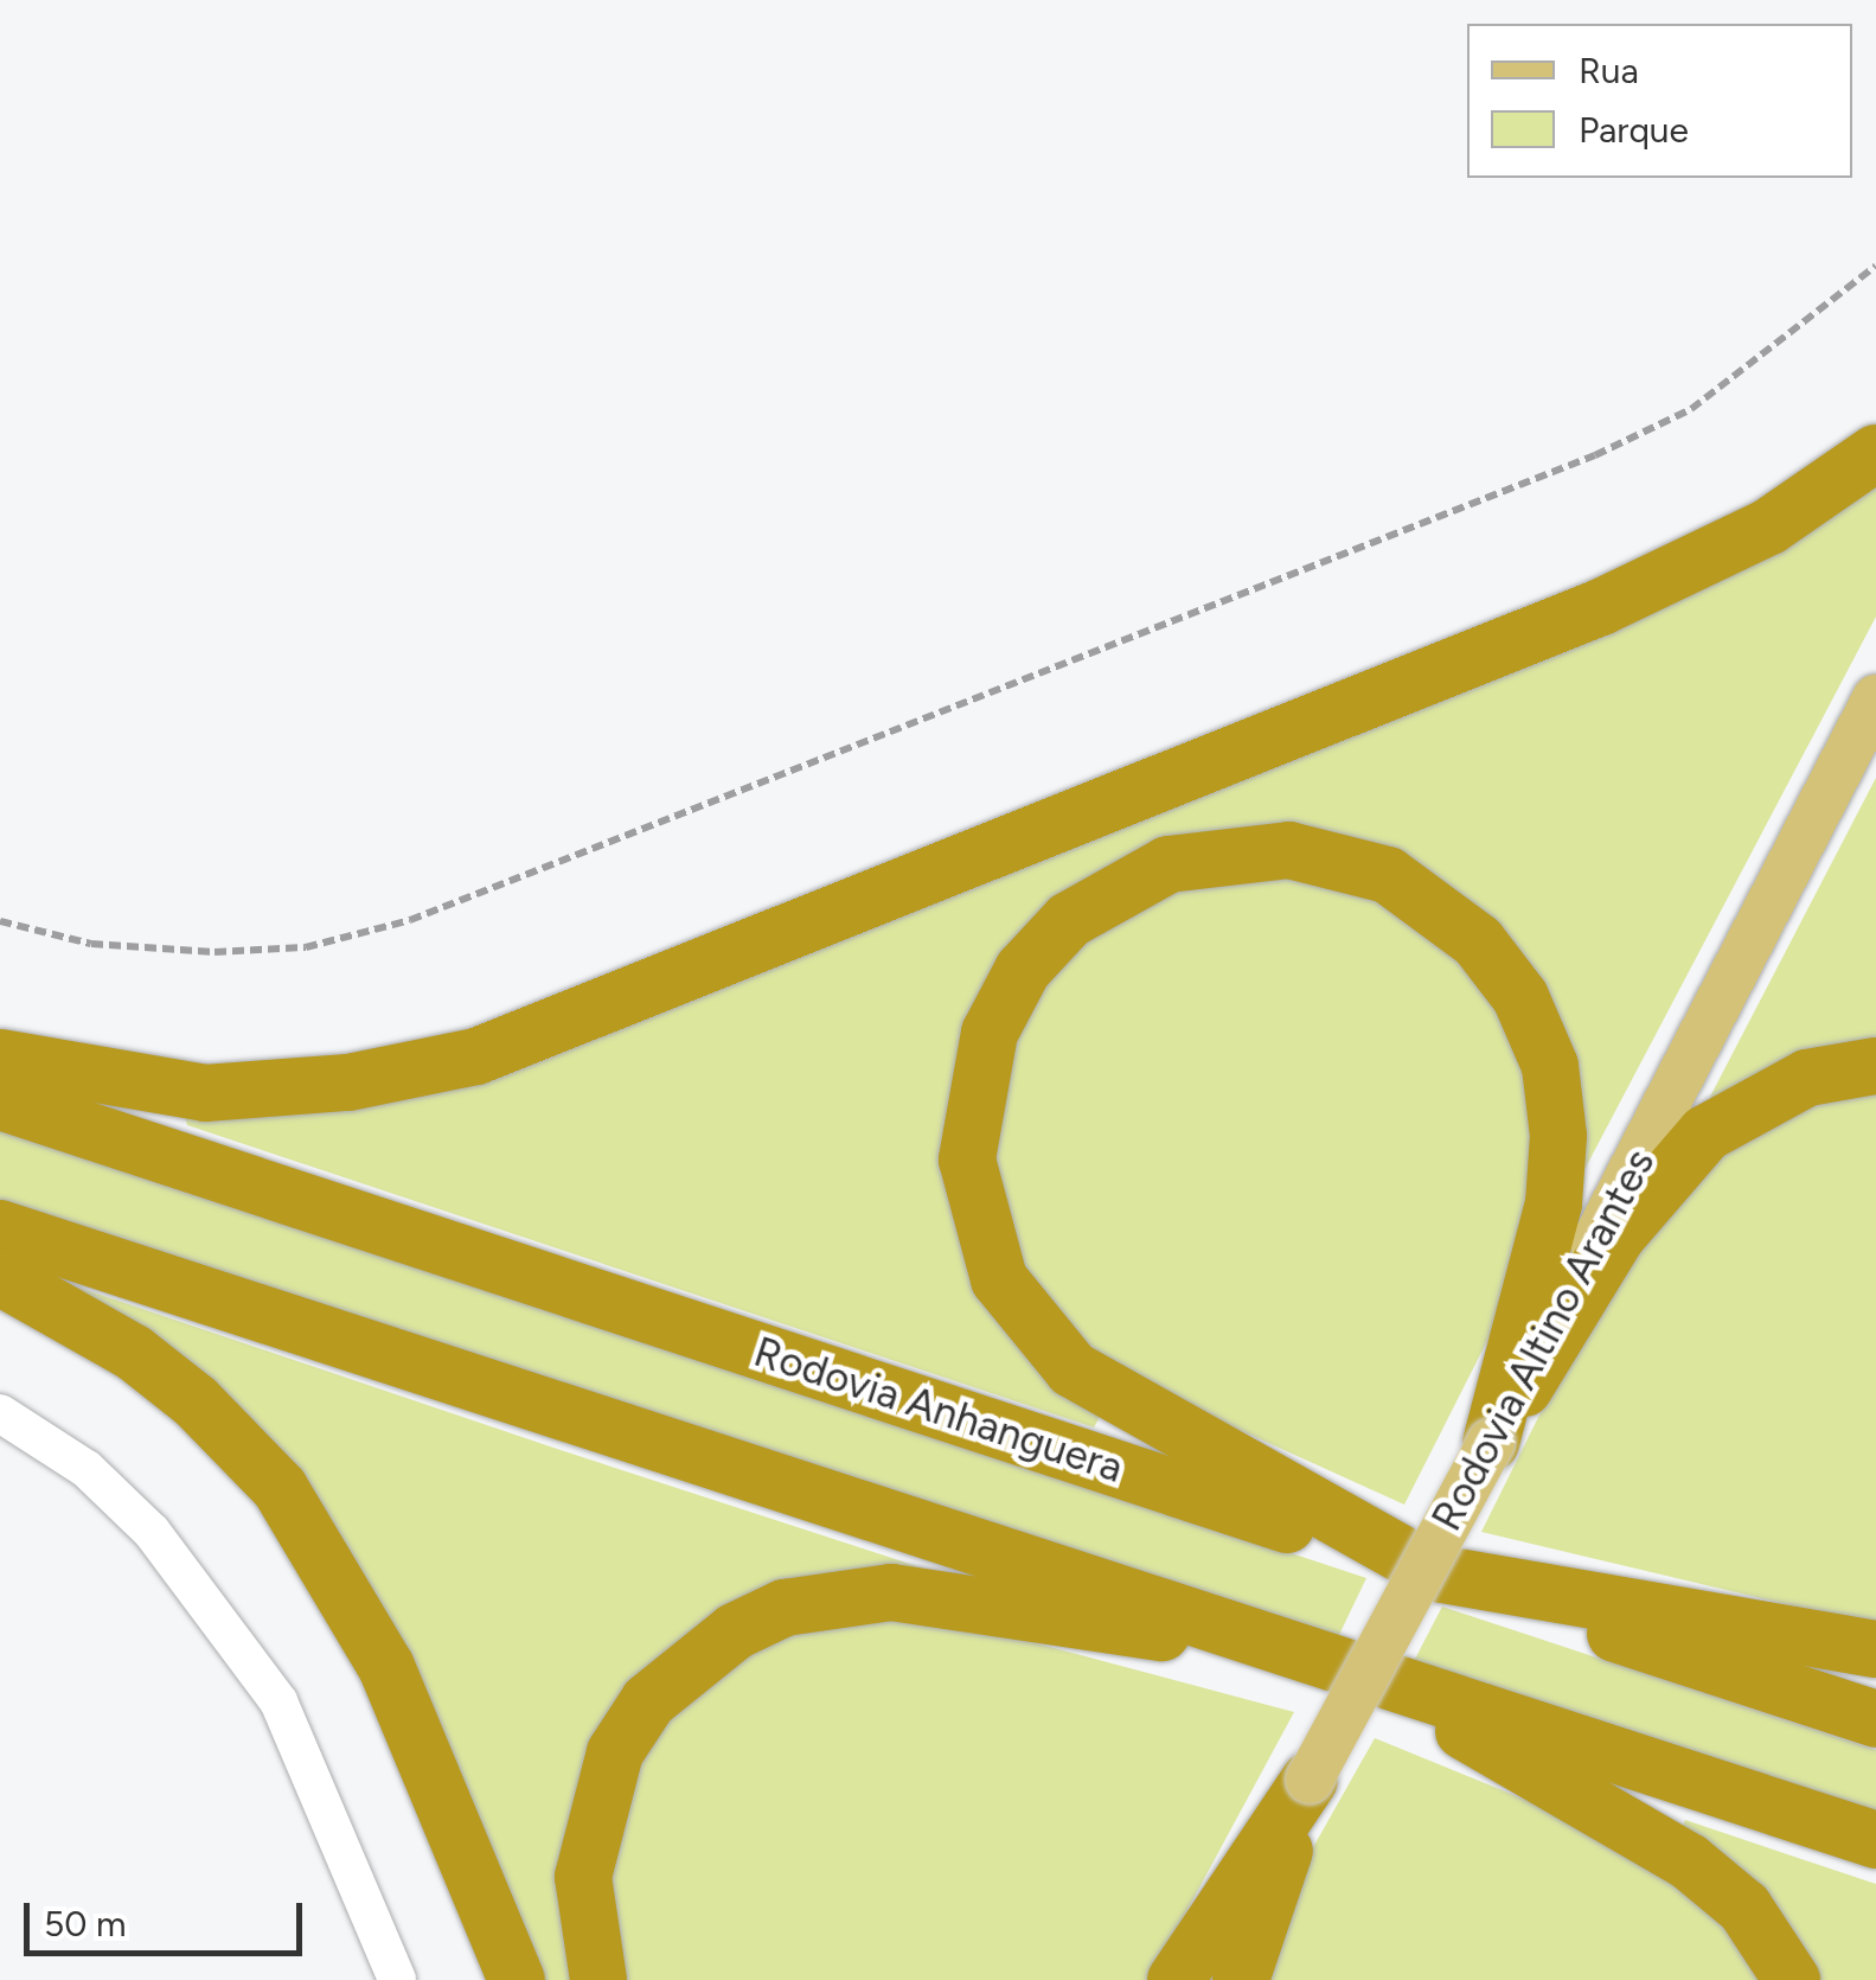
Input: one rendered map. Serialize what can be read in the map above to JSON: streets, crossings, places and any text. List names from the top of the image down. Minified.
{"streets":{"highway":["Rodovia Anhanguera"],"main road":["Rodovia Altino Arantes"]},"legend":["Rua","Parque"],"scale_bar":"50 m"}
